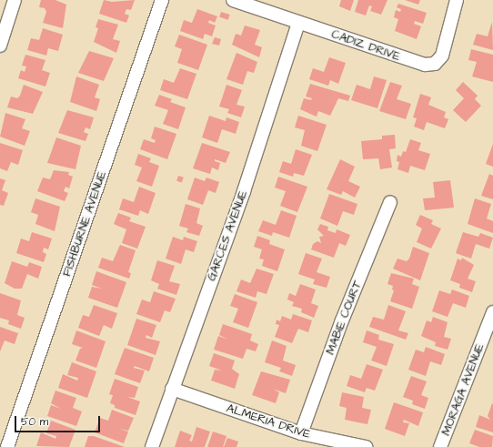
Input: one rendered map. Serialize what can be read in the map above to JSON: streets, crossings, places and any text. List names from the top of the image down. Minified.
{"streets":{"street":["CADIZ DRIVE","FISHBURNE AVENUE","GARCES AVENUE","MABIE COURT","MORAGA AVENUE","ALMERIA DRIVE"]},"crossings":[["CADIZ DRIVE","GARCES AVENUE"],["GARCES AVENUE","ALMERIA DRIVE"],["MABIE COURT","ALMERIA DRIVE"]],"scale_bar":"50 m"}
